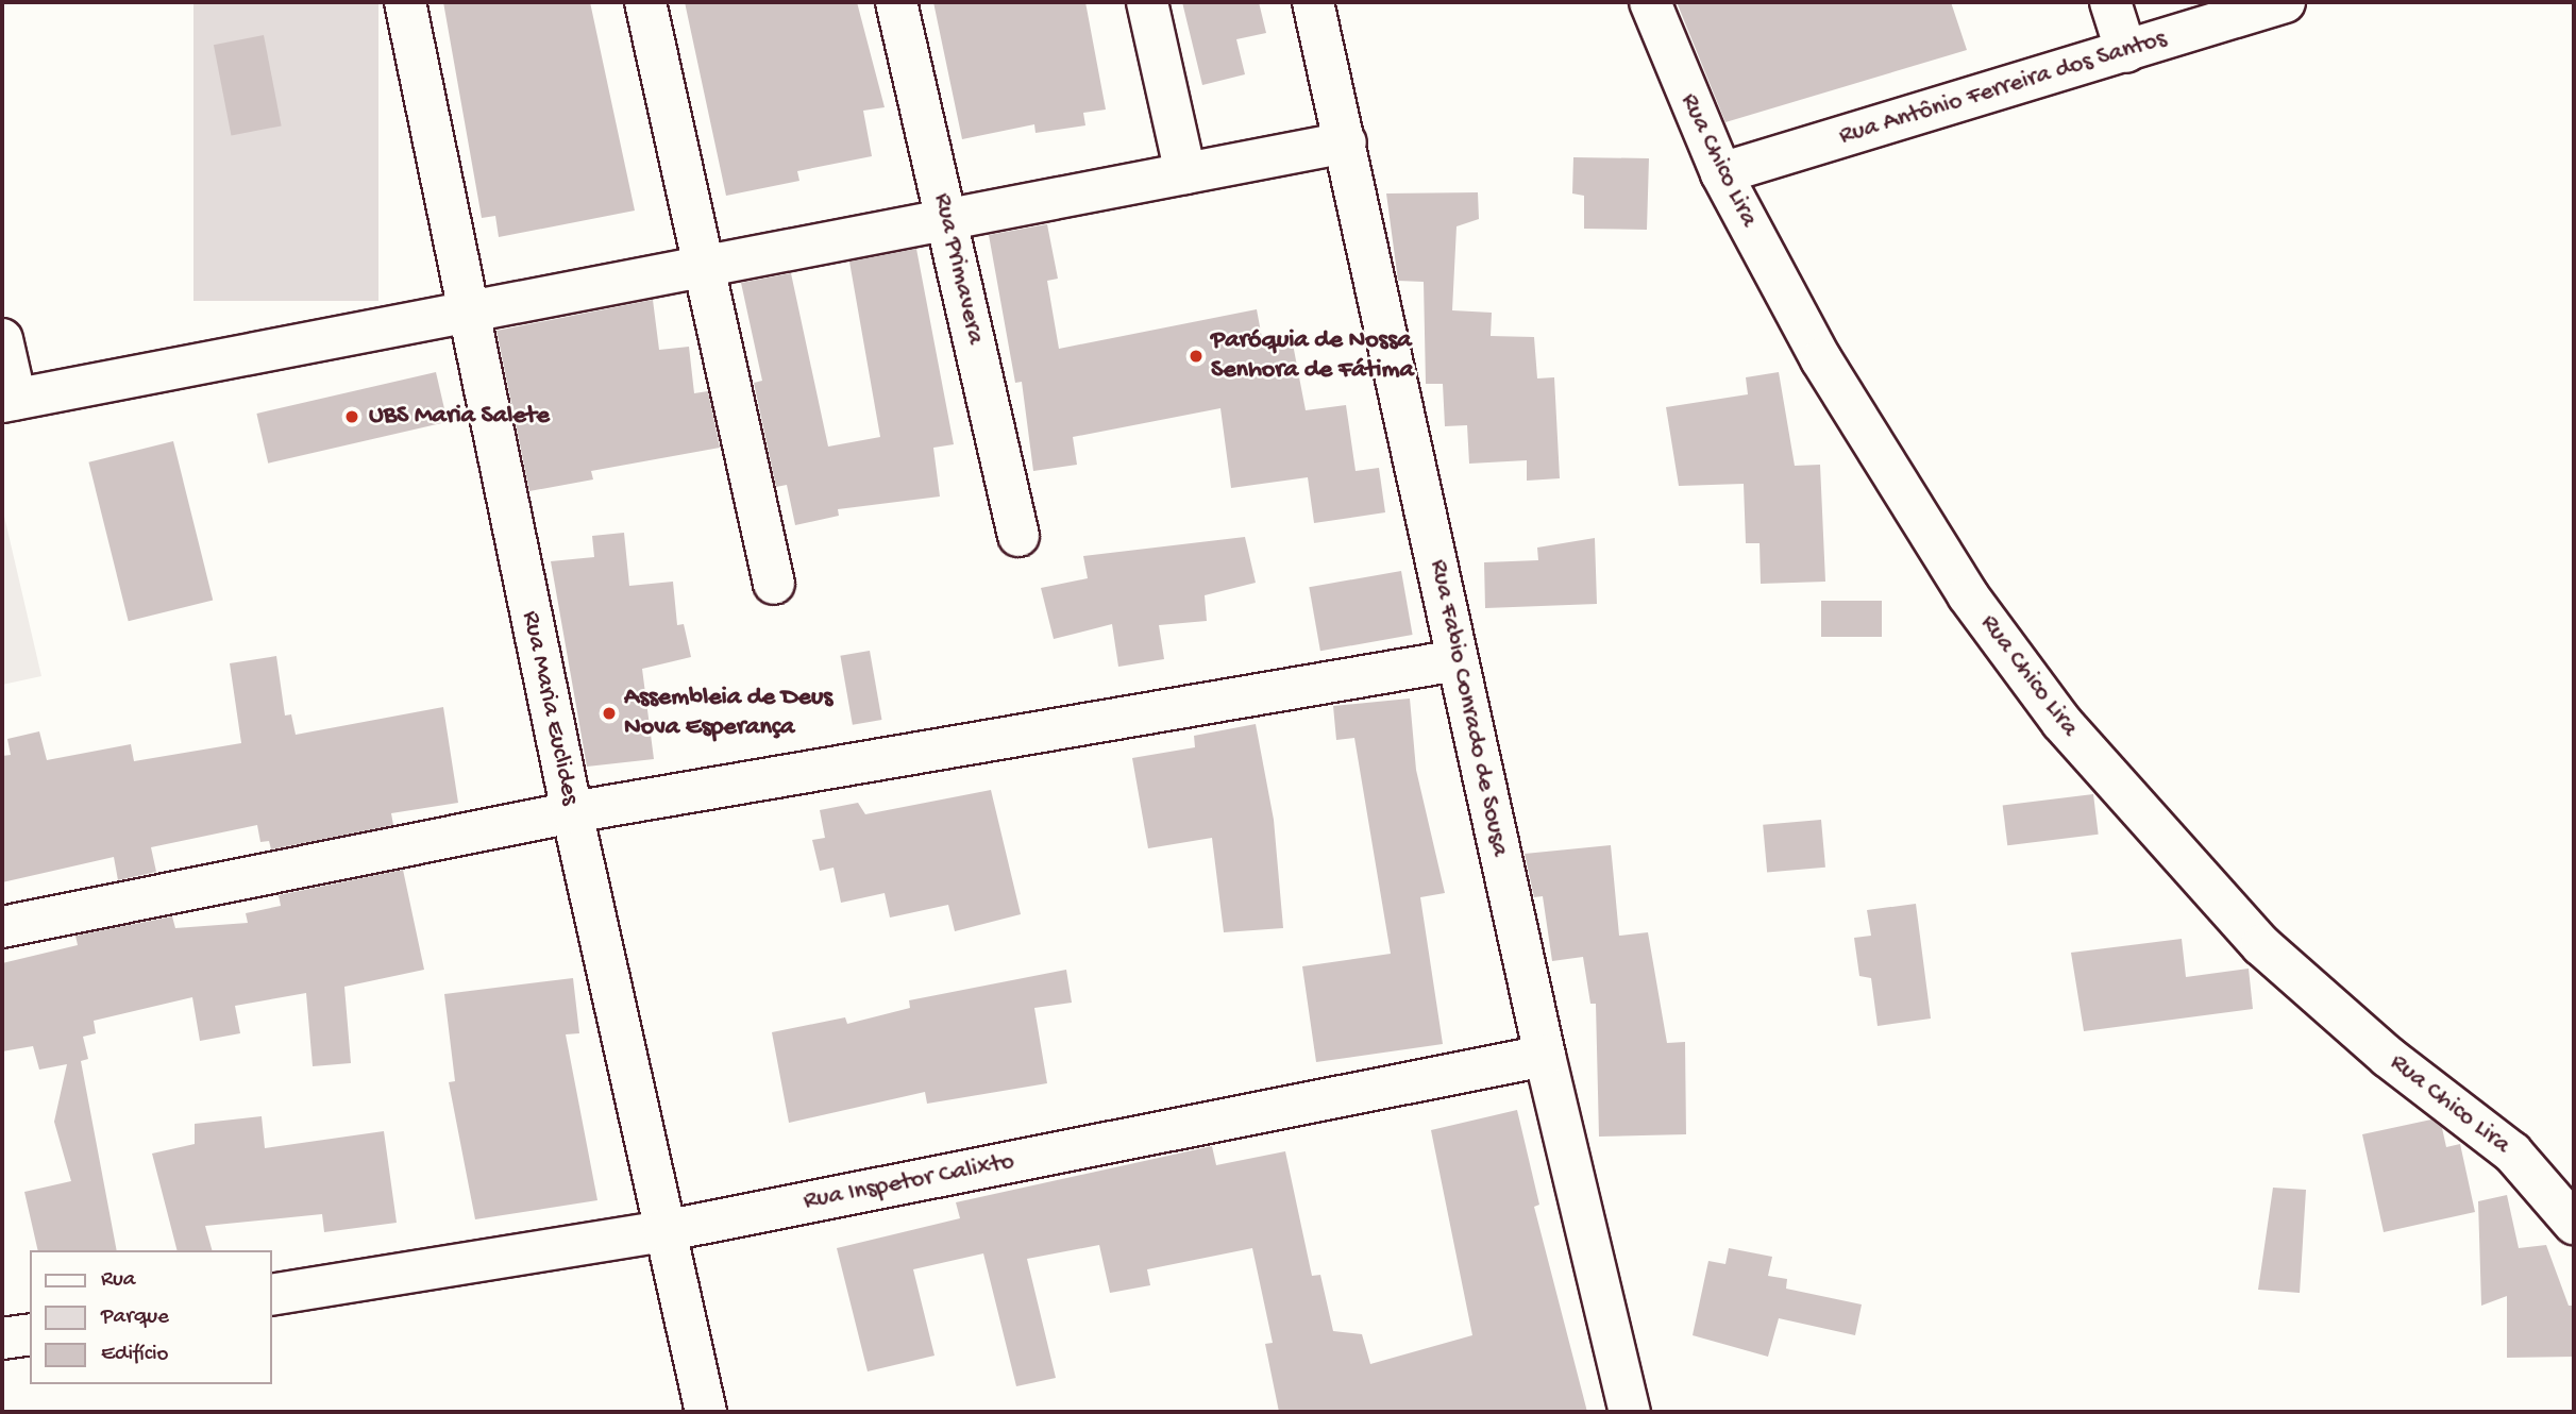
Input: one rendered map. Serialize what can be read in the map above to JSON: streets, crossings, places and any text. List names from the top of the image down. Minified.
{"streets":{"street":["Rua Antônio Ferreira dos Santos","Rua Chico Lira","Rua Primavera","Rua Maria Euclides","Rua Fabio Conrado de Sousa","Rua Inspetor Calixto"]},"crossings":[["Rua Antônio Ferreira dos Santos","Rua Chico Lira"],["Rua Maria Euclides","Rua Inspetor Calixto"],["Rua Fabio Conrado de Sousa","Rua Inspetor Calixto"]],"places":["Paróquia de Nossa Senhora de Fátima","UBS Maria Salete","Assembleia de Deus Nova Esperança"],"legend":["Rua","Parque","Edifício"]}
